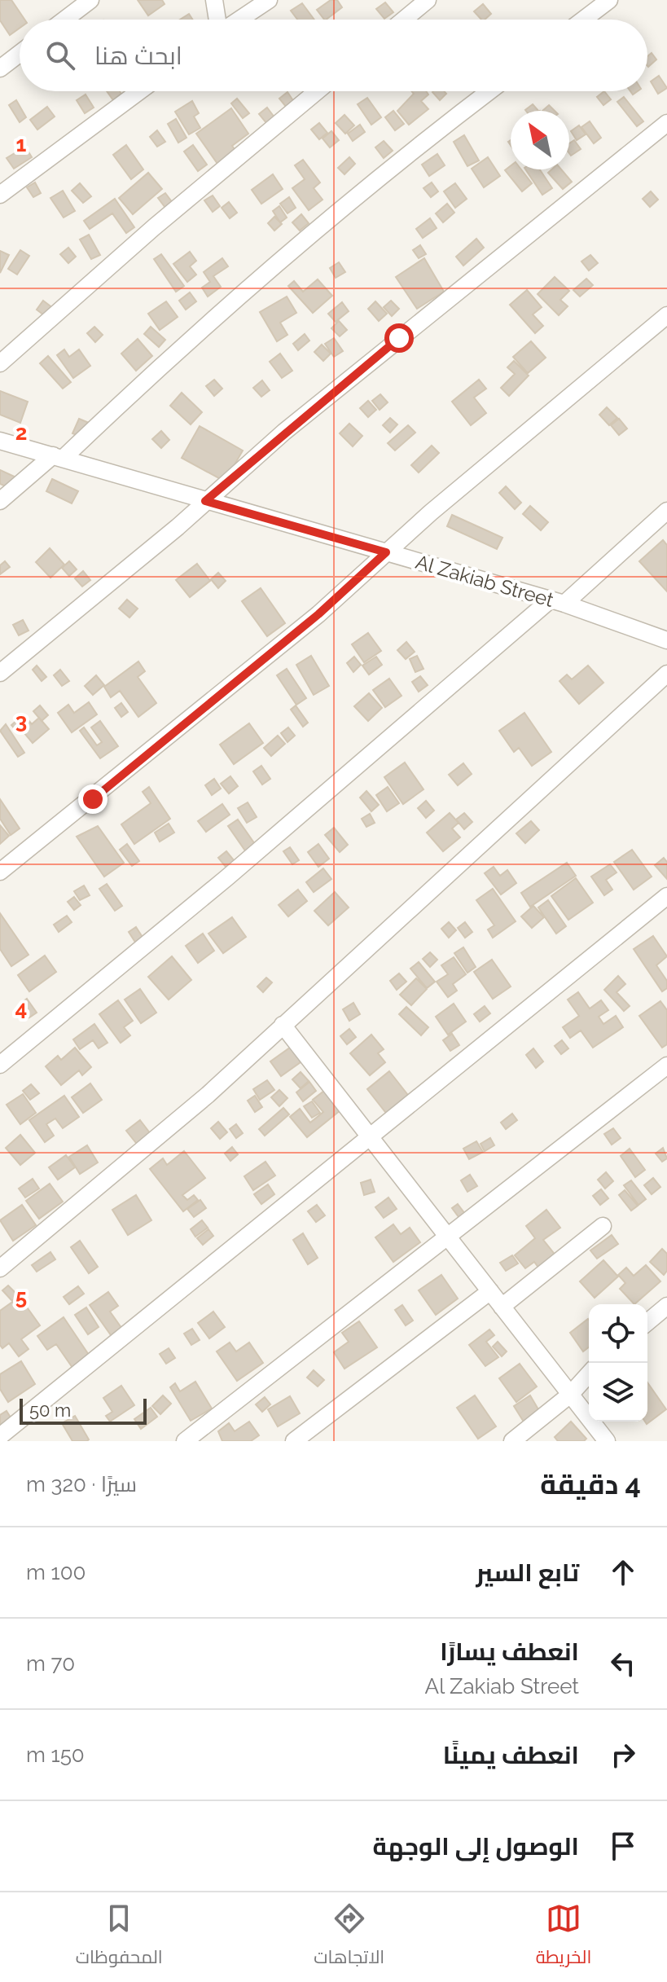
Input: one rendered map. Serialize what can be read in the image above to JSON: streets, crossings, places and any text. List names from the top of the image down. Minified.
{"streets":{"street":["Al Zakiab Street"]},"scale_bar":"50 m","north":"top left","page":{"search":"ابحث هنا","scale":"50 m","heading":["4 دقيقة","سيرًا · 320 m"],"list":[["تابع السير","100 m"],["انعطف يسارًا","Al Zakiab Street","70 m"],["انعطف يمينًا","150 m"],"الوصول إلى الوجهة"],"nav":["الخريطة","الاتجاهات","المحفوظات"]},"grid":{"rows":["1","2","3","4","5"]}}
